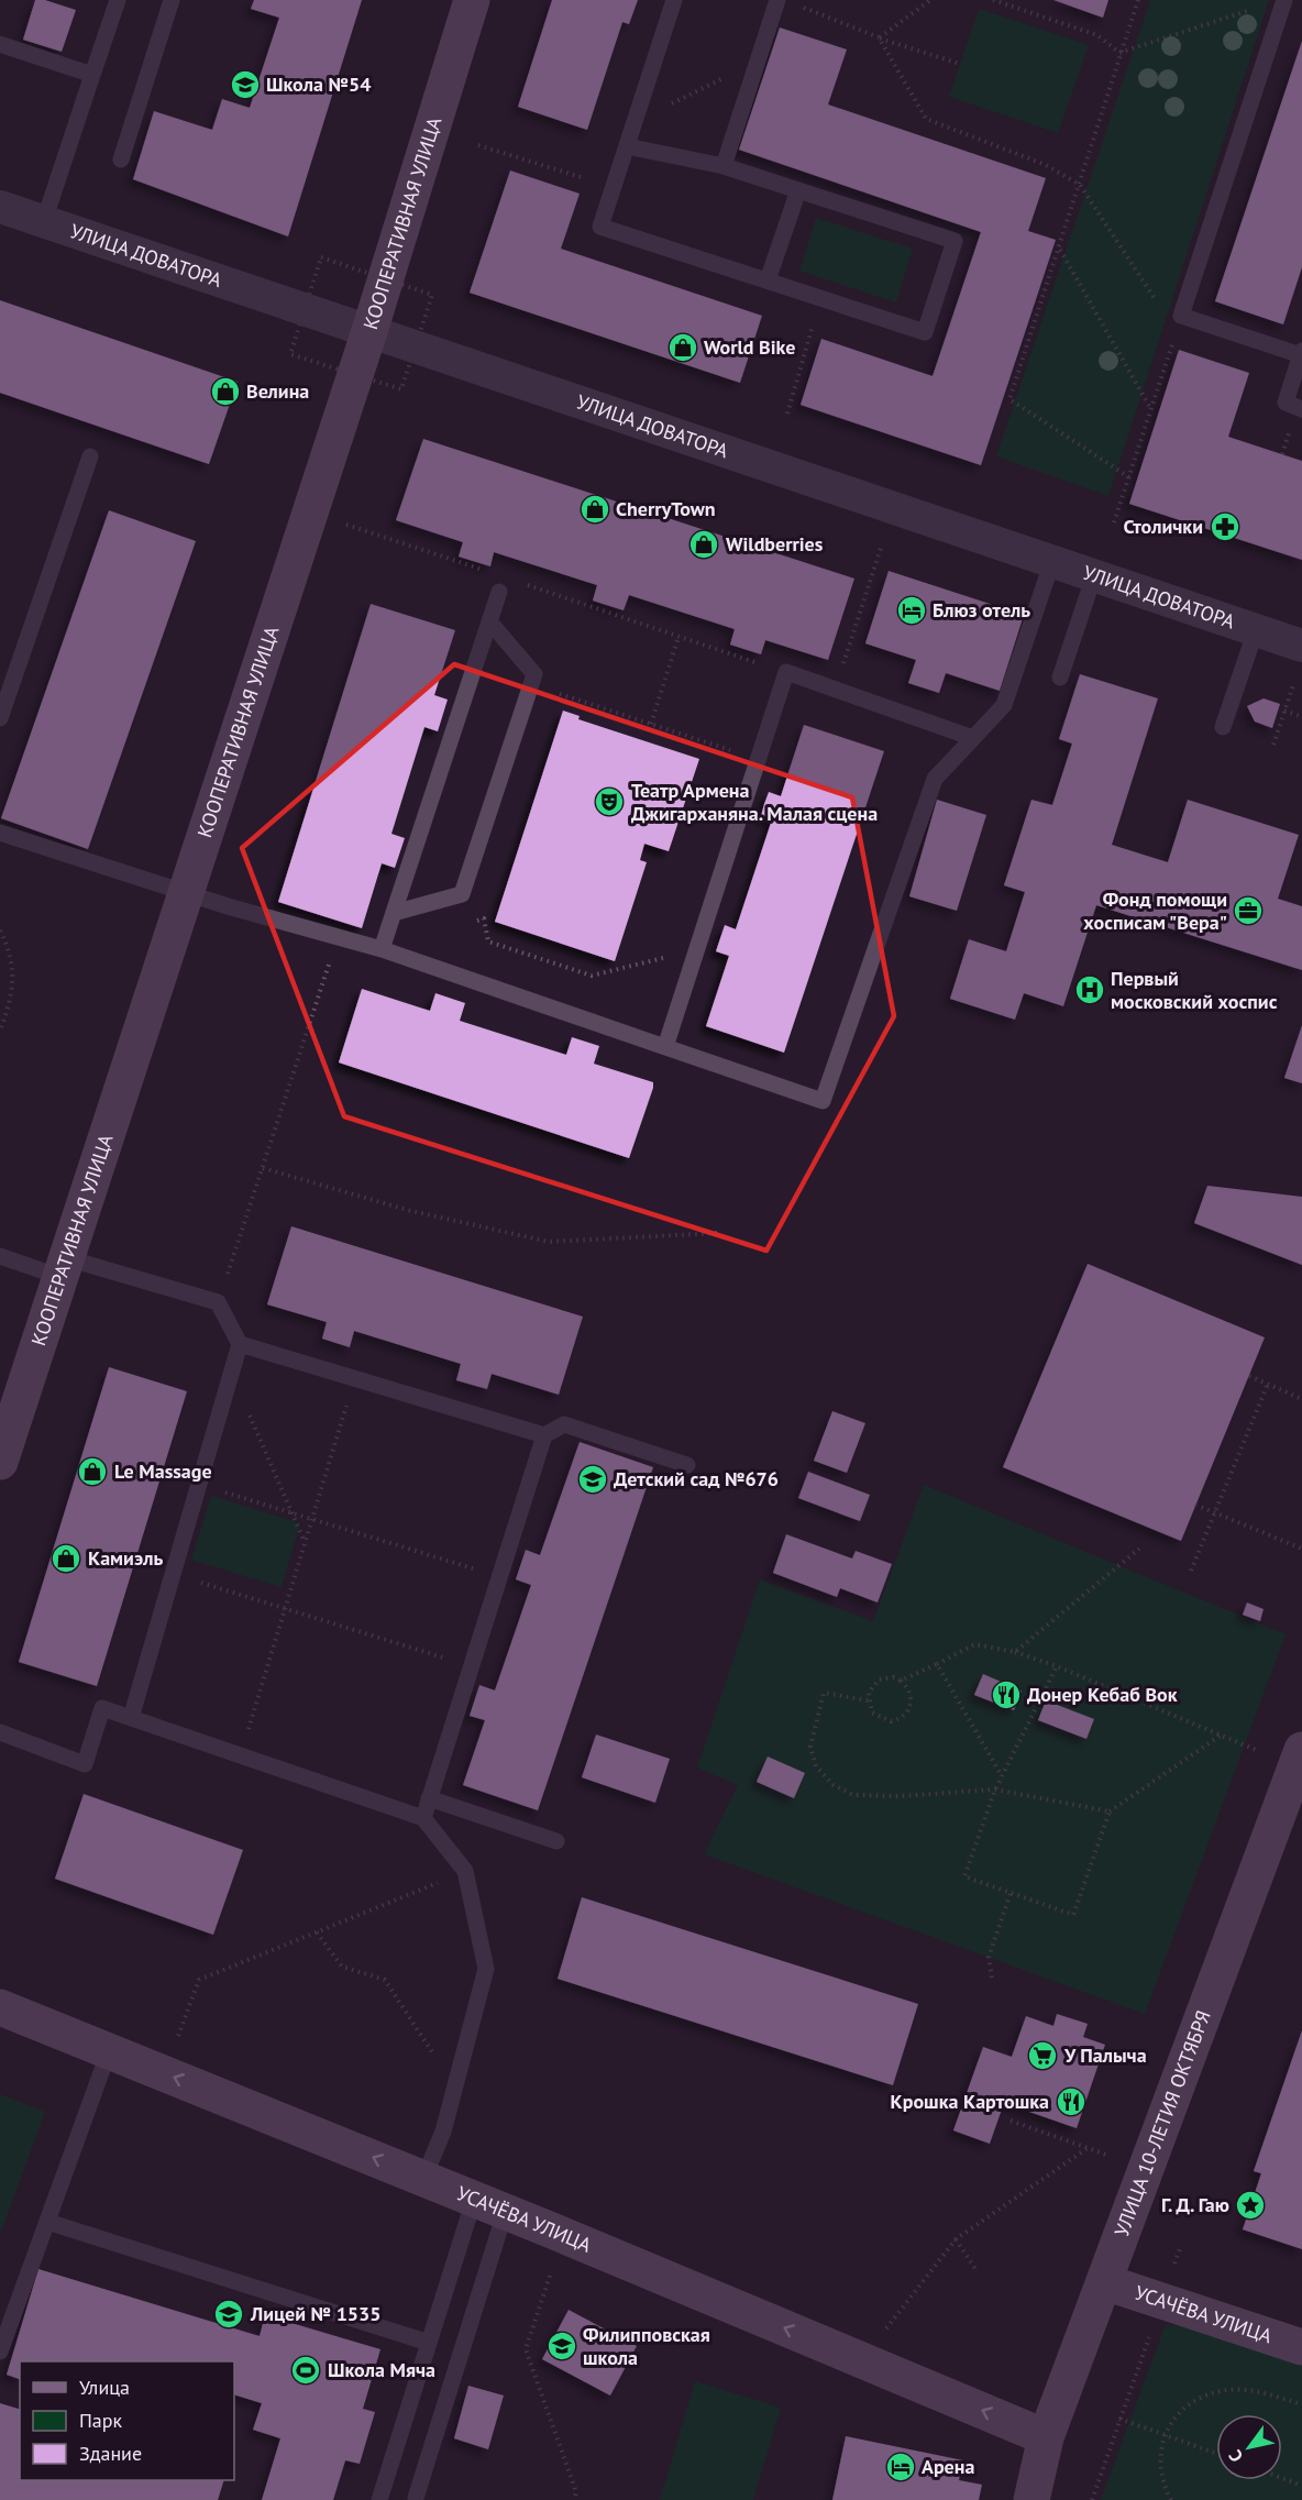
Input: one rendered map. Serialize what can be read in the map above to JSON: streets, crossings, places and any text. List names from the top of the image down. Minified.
{"streets":{"street":["КООПЕРАТИВНАЯ УЛИЦА","УЛИЦА ДОВАТОРА","УЛИЦА 10-ЛЕТИЯ ОКТЯБРЯ","УСАЧЁВА УЛИЦА"]},"crossings":[["КООПЕРАТИВНАЯ УЛИЦА","УЛИЦА ДОВАТОРА"],["УЛИЦА 10-ЛЕТИЯ ОКТЯБРЯ","УСАЧЁВА УЛИЦА"]],"one_way":["УСАЧЁВА УЛИЦА"],"places":{"school or university":["Школа №54","Детский сад №676","Лицей № 1535","Филипповская школа"],"shop":["World Bike","Велина","CherryTown","Wildberries","Le Massage","Камиэль"],"pharmacy":["Столички"],"hotel":["Блюз отель","Арена"],"theatre":["Театр Армена Джигарханяна. Малая сцена"],"office":["Фонд помощи хосписам \"Вера\""],"hospital":["Первый московский хоспис"],"restaurant":["Донер Кебаб Вок","Крошка Картошка"],"supermarket":["У Палыча"],"place":["Г. Д. Гаю"],"sports":["Школа Мяча"]},"legend":["Улица","Парк","Здание"],"north":"bottom left"}
